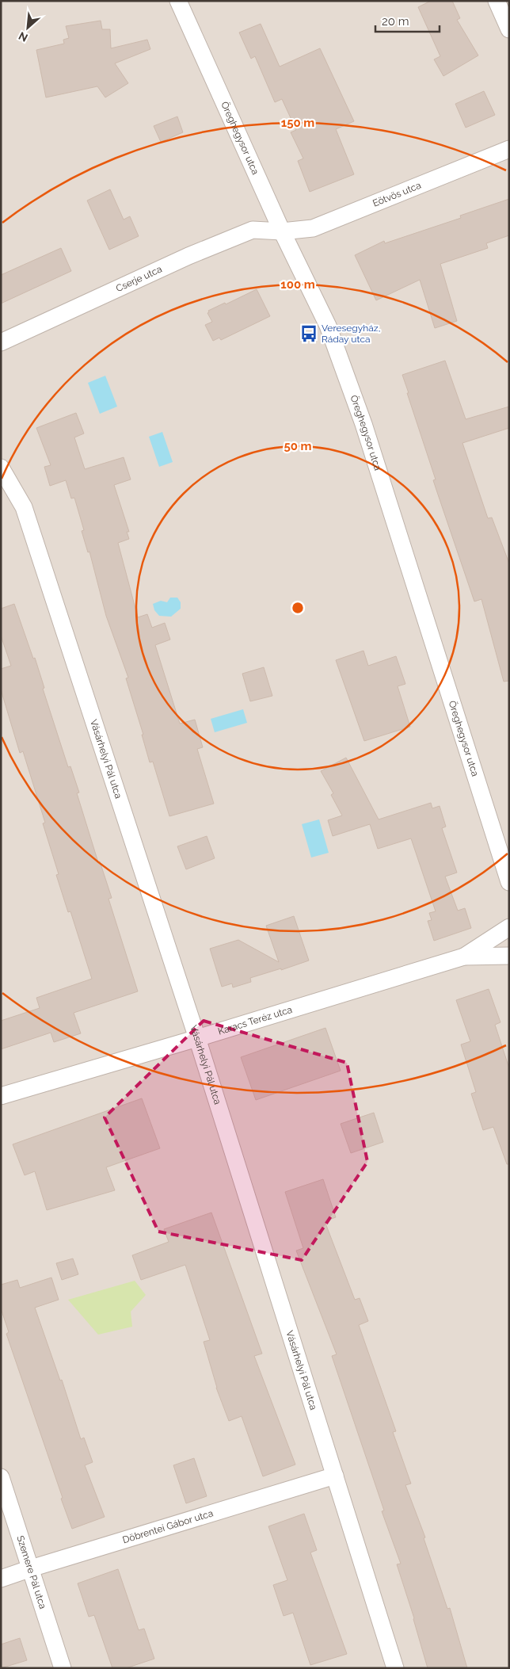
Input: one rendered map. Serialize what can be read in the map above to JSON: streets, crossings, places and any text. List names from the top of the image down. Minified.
{"streets":{"street":["Öreghegysor utca","Eötvös utca","Cserje utca","Vásárhelyi Pál utca","Karacs Teréz utca","Döbrentei Gábor utca","Szemere Pál utca"]},"crossings":[["Öreghegysor utca","Eötvös utca"],["Öreghegysor utca","Cserje utca"],["Eötvös utca","Cserje utca"],["Vásárhelyi Pál utca","Karacs Teréz utca"],["Vásárhelyi Pál utca","Döbrentei Gábor utca"],["Döbrentei Gábor utca","Szemere Pál utca"]],"places":{"bus stop":["Veresegyház, Ráday utca"]},"scale_bar":"20 m","north":"bottom left","rings":["150 m","100 m","50 m"]}
